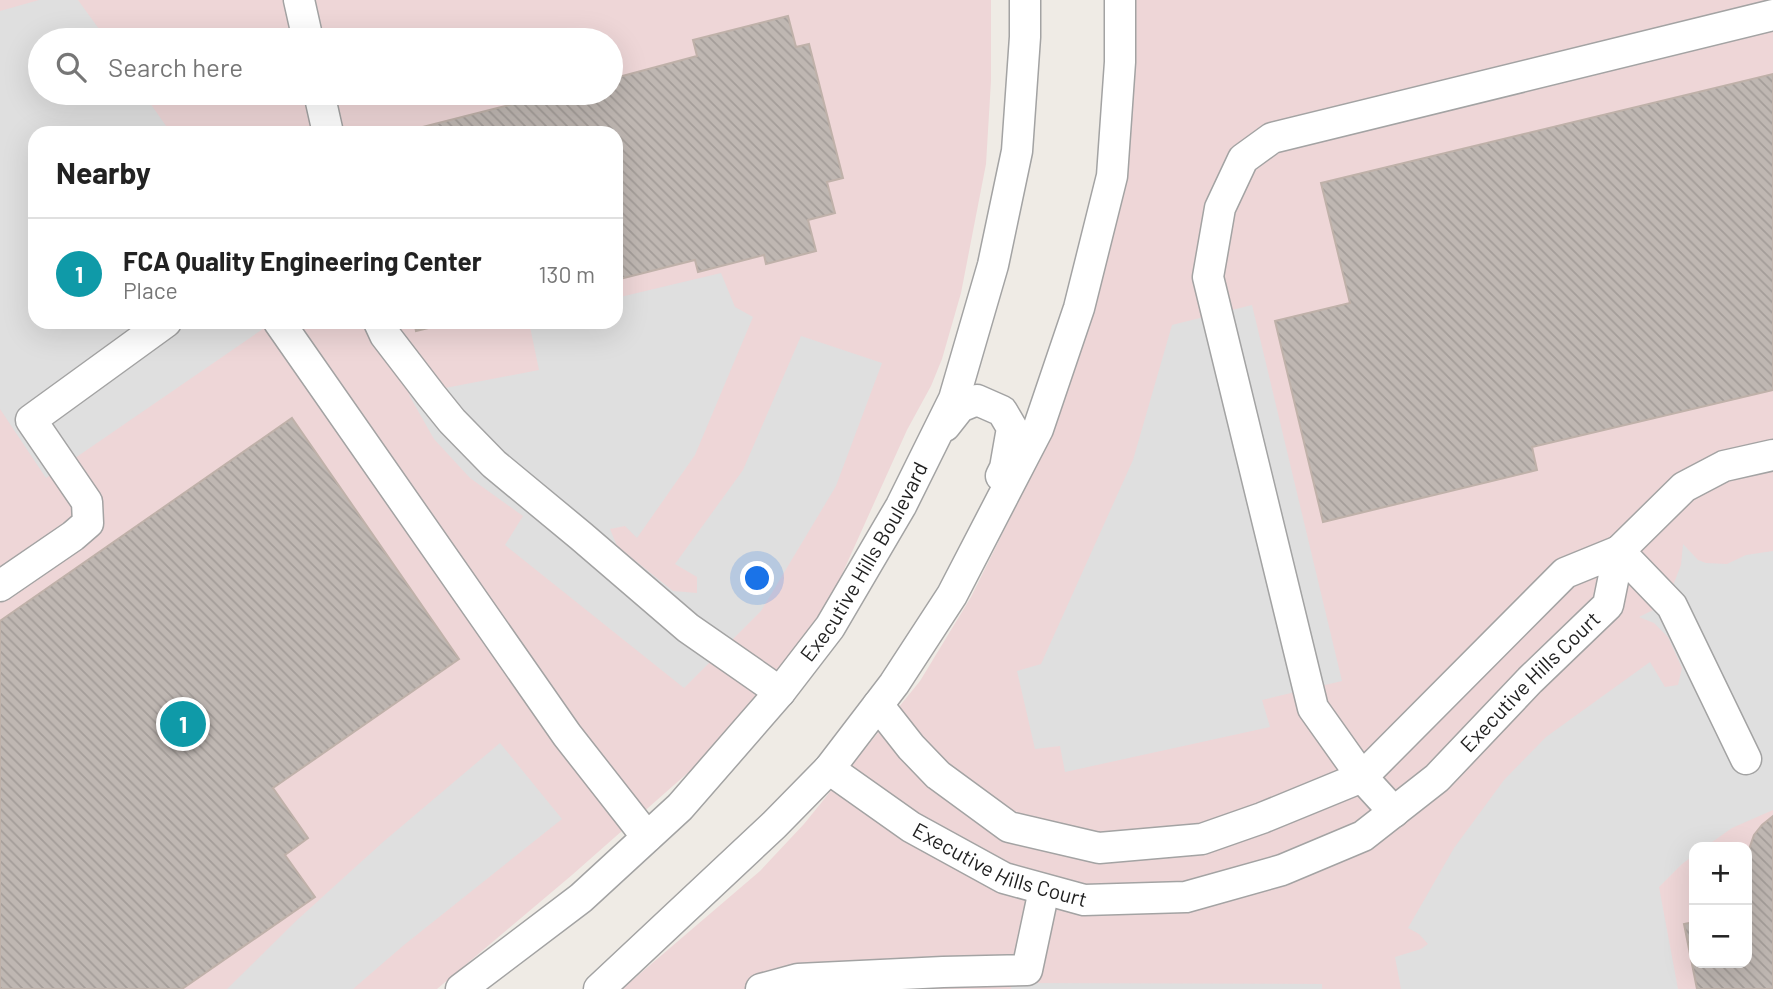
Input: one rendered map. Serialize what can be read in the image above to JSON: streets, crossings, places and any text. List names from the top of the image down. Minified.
{"streets":{"street":["Executive Hills Boulevard","Executive Hills Court"]},"page":{"search":"Search here","heading":"Nearby","list":[{"mark":"1","name":"FCA Quality Engineering Center","note":"Place","value":"130 m"}],"pins":"1","map_buttons":["+","−"]}}
